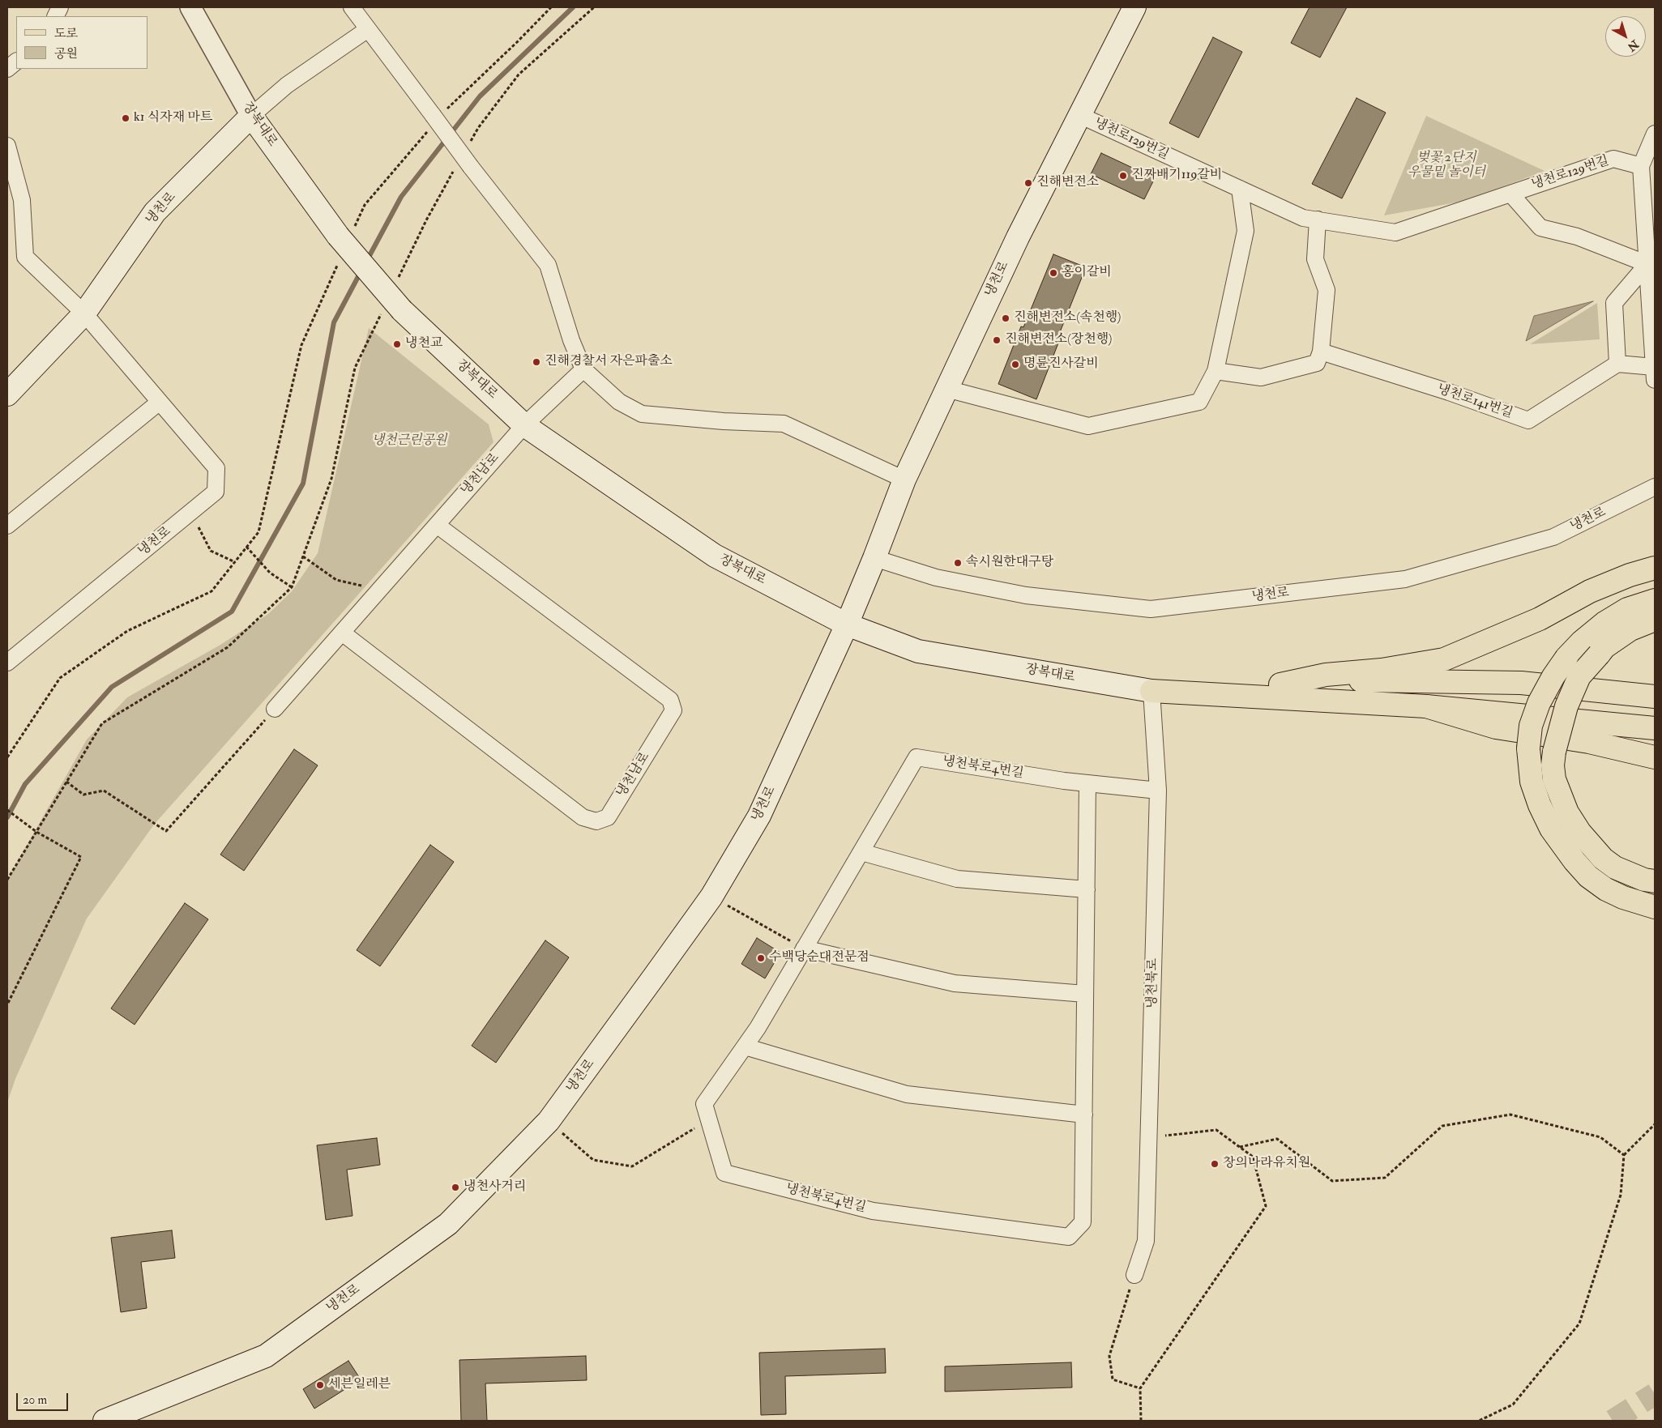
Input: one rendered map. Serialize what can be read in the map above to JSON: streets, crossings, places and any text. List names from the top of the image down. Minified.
{"streets":{"main road":["장복대로","냉천로"],"street":["냉천로129번길","냉천로141번길","냉천남로","냉천북로4번길","냉천북로"]},"crossings":[["장복대로","냉천로"],["장복대로","냉천남로"],["장복대로","냉천북로"],["냉천로129번길","냉천로"],["냉천북로4번길","냉천북로"]],"parks":["벚꽃 2단지 우물밑 놀이터","냉천근린공원"],"places":["k1 식자재 마트","진짜배기119갈비","진해변전소","홍이갈비","진해변전소(속천행)","진해변전소(장천행)","냉천교","진해경찰서 자은파출소","명륜진사갈비","속시원한대구탕","수백당순대전문점","창의나라유치원","냉천사거리","세븐일레븐"],"legend":["도로","공원"],"scale_bar":"20 m","north":"bottom right"}
